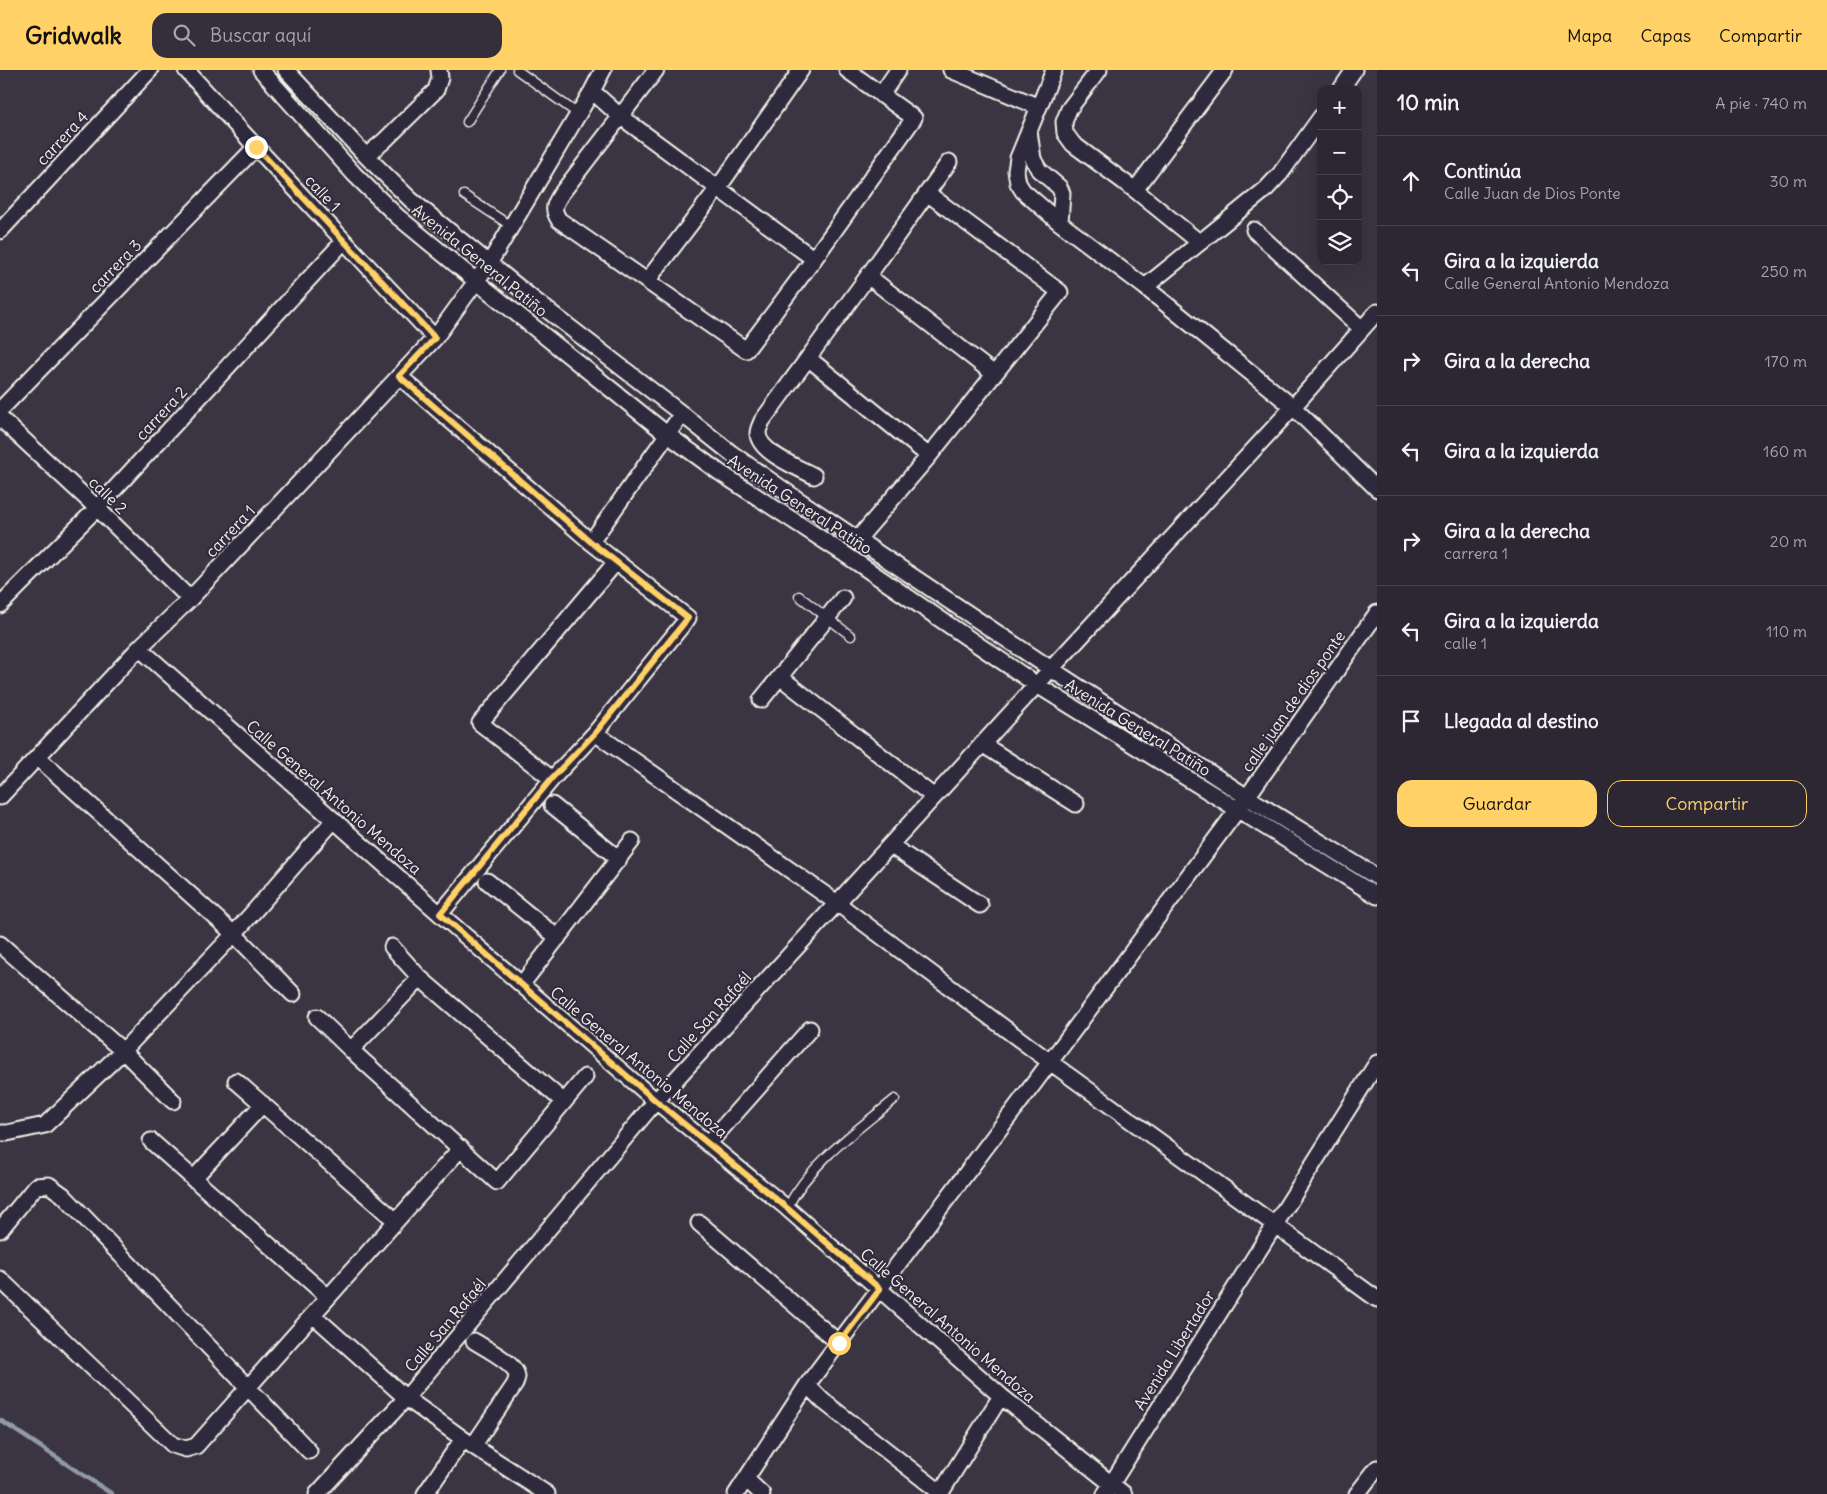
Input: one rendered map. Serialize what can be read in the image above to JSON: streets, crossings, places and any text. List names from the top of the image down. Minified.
{"streets":{"street":["carrera 4","calle 1","Avenida General Patiño","carrera 3","carrera 2","calle 2","carrera 1","calle juan de dios ponte","Calle General Antonio Mendoza","Calle San Rafaél","Avenida Libertador"]},"crossings":[["calle 1","carrera 3"],["calle 1","carrera 2"],["calle 1","carrera 1"],["Avenida General Patiño","carrera 1"],["Avenida General Patiño","calle juan de dios ponte"],["Avenida General Patiño","Calle San Rafaél"],["carrera 2","calle 2"],["calle 2","carrera 1"],["carrera 1","Calle General Antonio Mendoza"],["calle juan de dios ponte","Calle General Antonio Mendoza"],["Calle General Antonio Mendoza","Calle San Rafaél"],["Calle General Antonio Mendoza","Avenida Libertador"]],"page":{"header":"Gridwalk","search":"Buscar aquí","nav":["Mapa","Capas","Compartir"],"heading":["10 min","A pie · 740 m"],"map_buttons":["+","−"],"list":[["Continúa","Calle Juan de Dios Ponte","30 m"],["Gira a la izquierda","Calle General Antonio Mendoza","250 m"],["Gira a la derecha","170 m"],["Gira a la izquierda","160 m"],["Gira a la derecha","carrera 1","20 m"],["Gira a la izquierda","calle 1","110 m"],"Llegada al destino"],"buttons":["Guardar","Compartir"]}}
